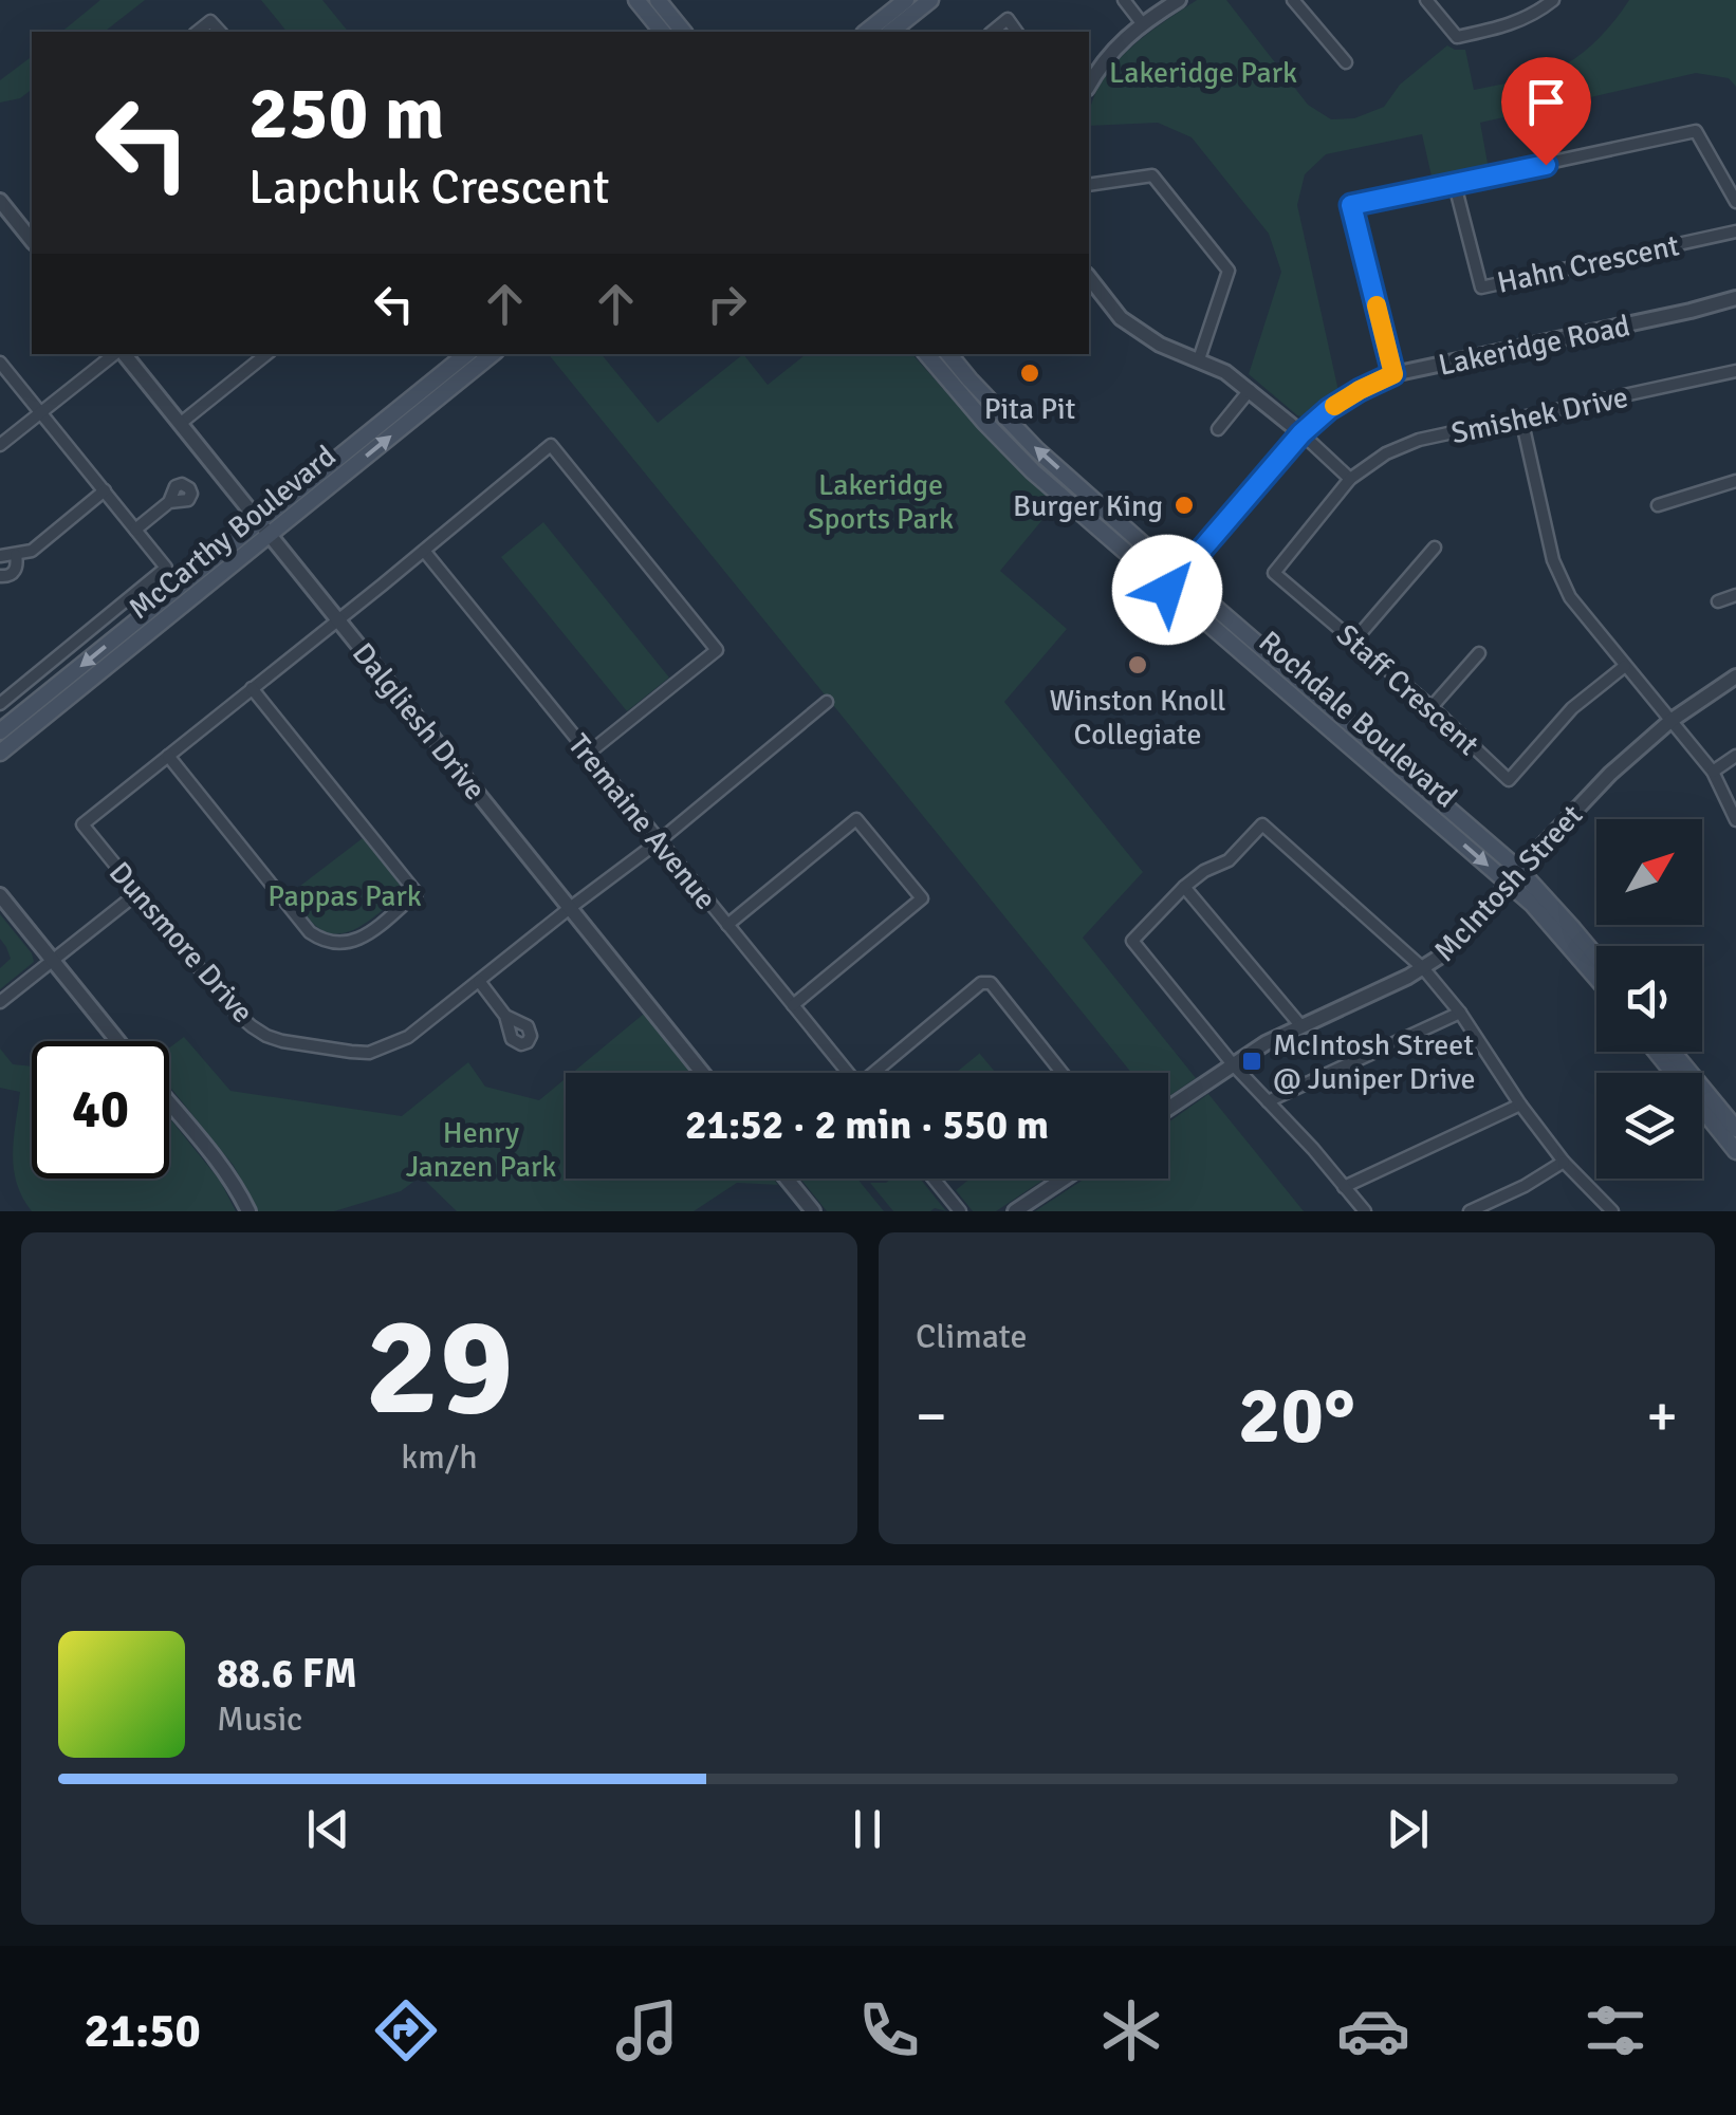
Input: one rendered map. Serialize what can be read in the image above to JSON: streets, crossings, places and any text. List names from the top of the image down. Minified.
{"streets":{"main road":["McCarthy Boulevard","Rochdale Boulevard"],"street":["Hahn Crescent","Lakeridge Road","Smishek Drive","Staff Crescent","Dalgliesh Drive","Tremaine Avenue","McIntosh Street","Dunsmore Drive"]},"crossings":[["Lakeridge Road","Rochdale Boulevard"],["Smishek Drive","Staff Crescent"],["McCarthy Boulevard","Dalgliesh Drive"],["Rochdale Boulevard","McIntosh Street"],["Dalgliesh Drive","Dunsmore Drive"],["Tremaine Avenue","Dunsmore Drive"]],"parks":["Lakeridge Park","Lakeridge Sports Park","Pappas Park","Henry Janzen Park"],"places":{"other":["Pita Pit","Burger King","Winston Knoll Collegiate"],"transit":["McIntosh Street @ Juniper Drive"]},"north":"top right","page":{"turn":["250 m","Lapchuk Crescent"],"limit":"40","trip":"21:52 · 2 min · 550 m","tile":[["29","km/h"],"Climate"],"heat":["−","20°","+"],"song":["88.6 FM","Music"],"tabs":"21:50"}}
